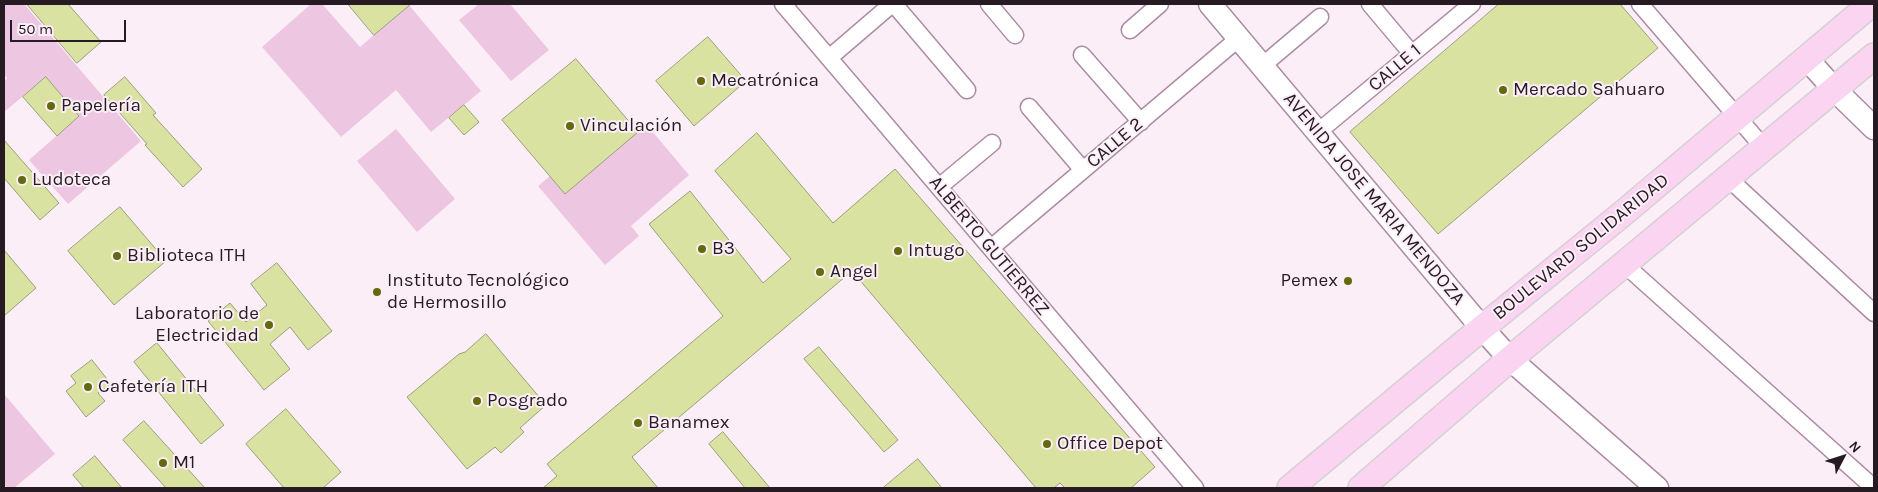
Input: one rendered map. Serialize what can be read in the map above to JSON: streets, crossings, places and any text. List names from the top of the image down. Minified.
{"streets":{"main road":["BOULEVARD SOLIDARIDAD"],"street":["CALLE 1","CALLE 2","AVENIDA JOSE MARIA MENDOZA","ALBERTO GUTIERREZ"]},"crossings":[["CALLE 1","AVENIDA JOSE MARIA MENDOZA"],["CALLE 2","AVENIDA JOSE MARIA MENDOZA"],["CALLE 2","ALBERTO GUTIERREZ"],["AVENIDA JOSE MARIA MENDOZA","BOULEVARD SOLIDARIDAD"]],"places":["Mecatrónica","Mercado Sahuaro","Papelería","Vinculación","Ludoteca","B3","Intugo","Biblioteca ITH","Angel","Pemex","Instituto Tecnológico de Hermosillo","Laboratorio de Electricidad","Cafetería ITH","Posgrado","Banamex","Office Depot","M1"],"scale_bar":"50 m","north":"top right"}
